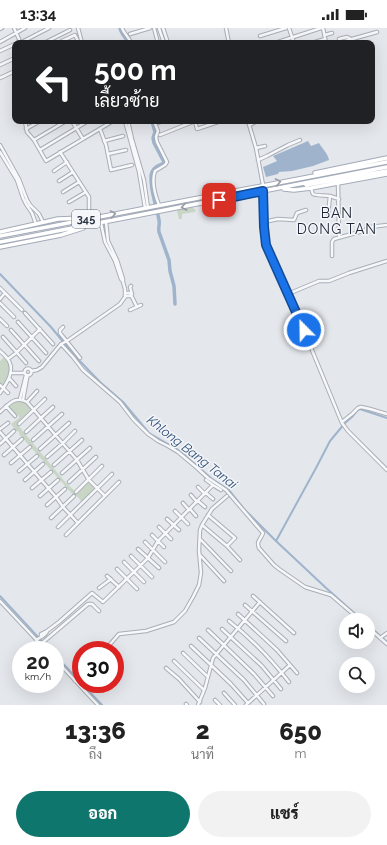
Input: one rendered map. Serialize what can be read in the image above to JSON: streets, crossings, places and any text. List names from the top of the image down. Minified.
{"streets":{"main road":["345"]},"districts":["BAN DONG TAN"],"water":["Khlong Bang Tanai"],"page":{"status":"13:34","turn":["500 m","เลี้ยวซ้าย"],"speed":"20 km/h","limit":"30","eta":["13:36","ถึง","2","นาที","650","m"],"buttons":["ออก","แชร์"]}}
